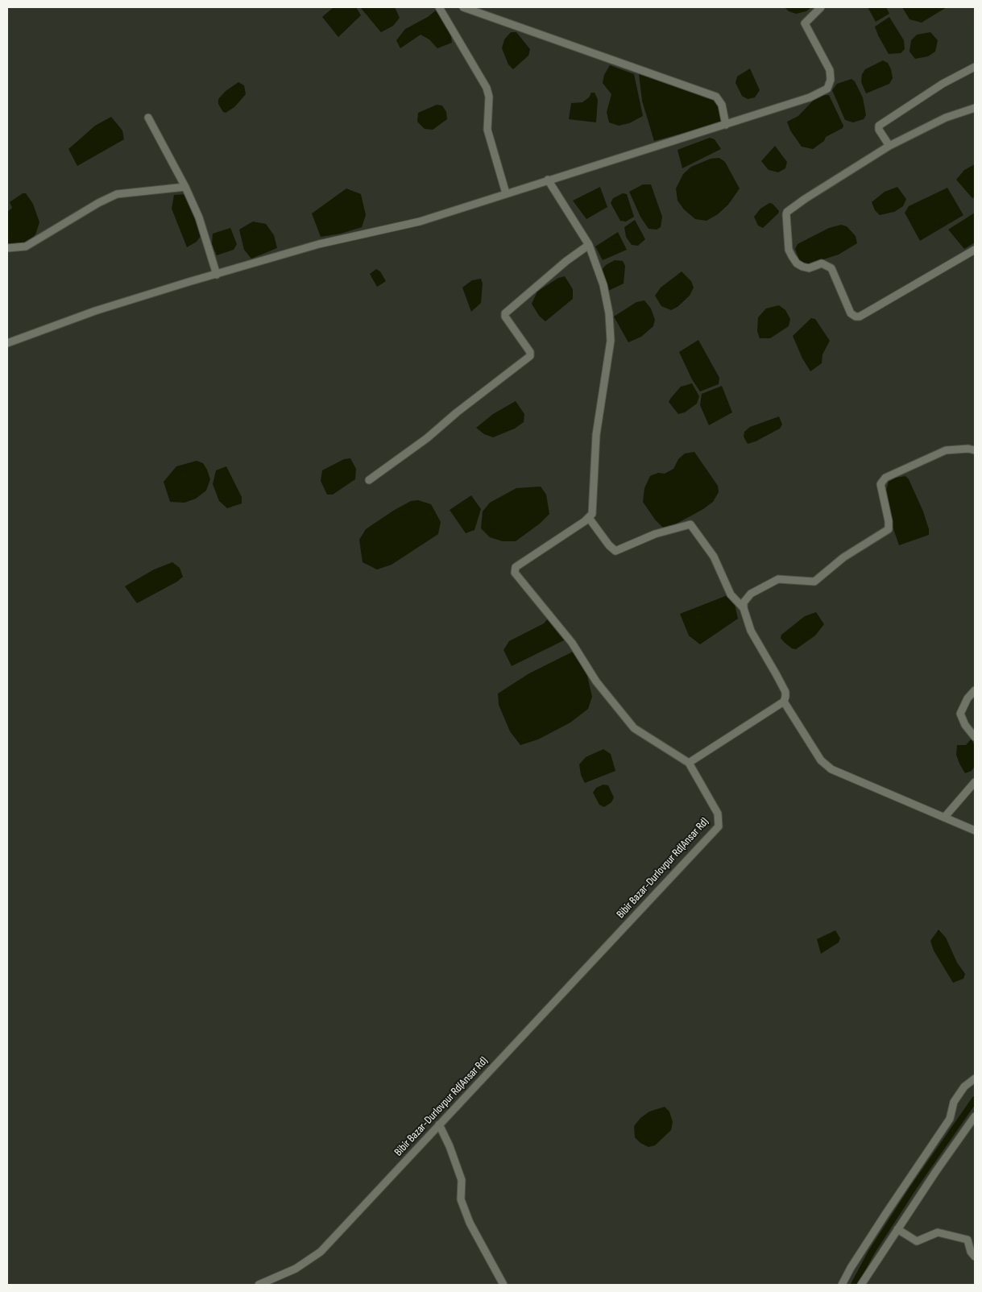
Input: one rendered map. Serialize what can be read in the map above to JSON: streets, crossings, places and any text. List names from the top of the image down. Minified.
{"streets":{"street":["Bibir Bazar-Durlovpur Rd(Ansar Rd)"]}}
